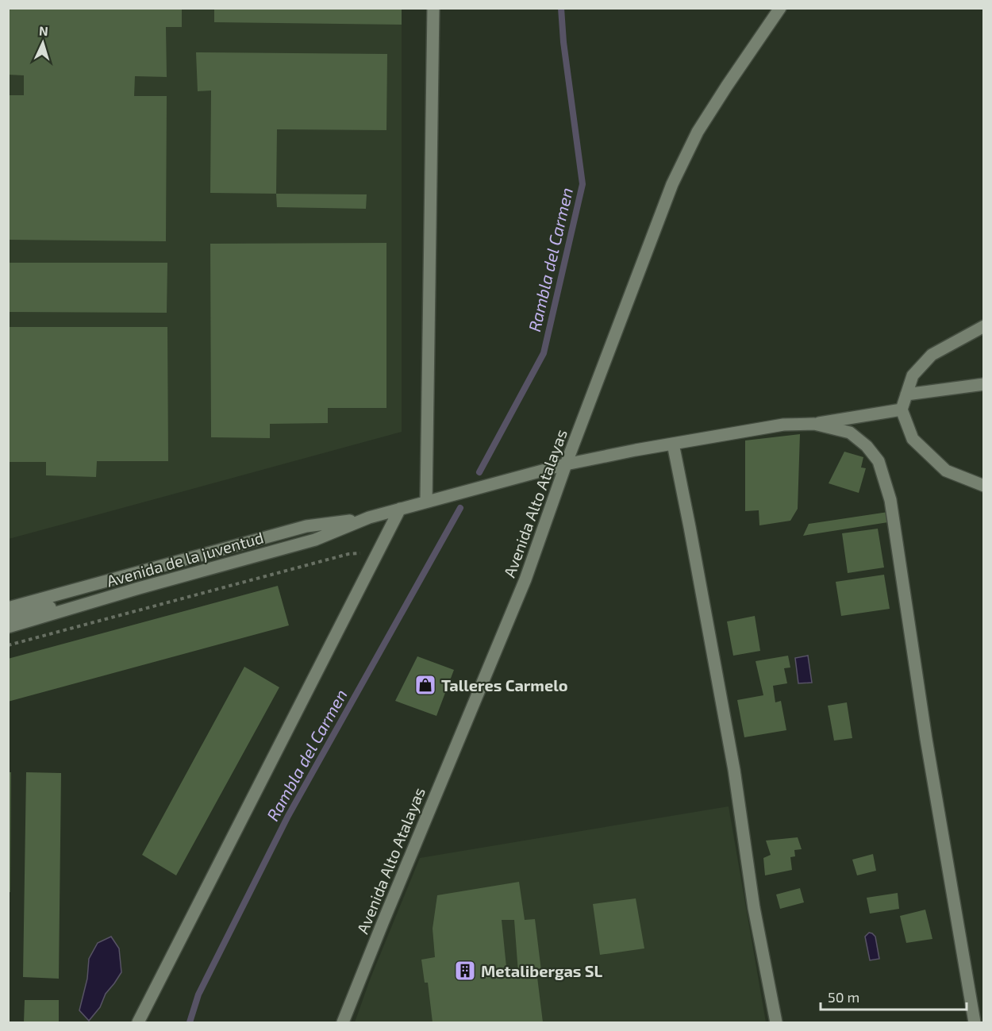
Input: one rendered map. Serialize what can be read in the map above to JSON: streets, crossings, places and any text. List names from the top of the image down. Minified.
{"streets":{"street":["Avenida Alto Atalayas","Avenida de la juventud"]},"crossings":[["Avenida Alto Atalayas","Avenida de la juventud"]],"water":["Rambla del Carmen"],"places":{"shop":["Talleres Carmelo"],"building":["Metalibergas SL"]},"scale_bar":"50 m","north":"top"}
